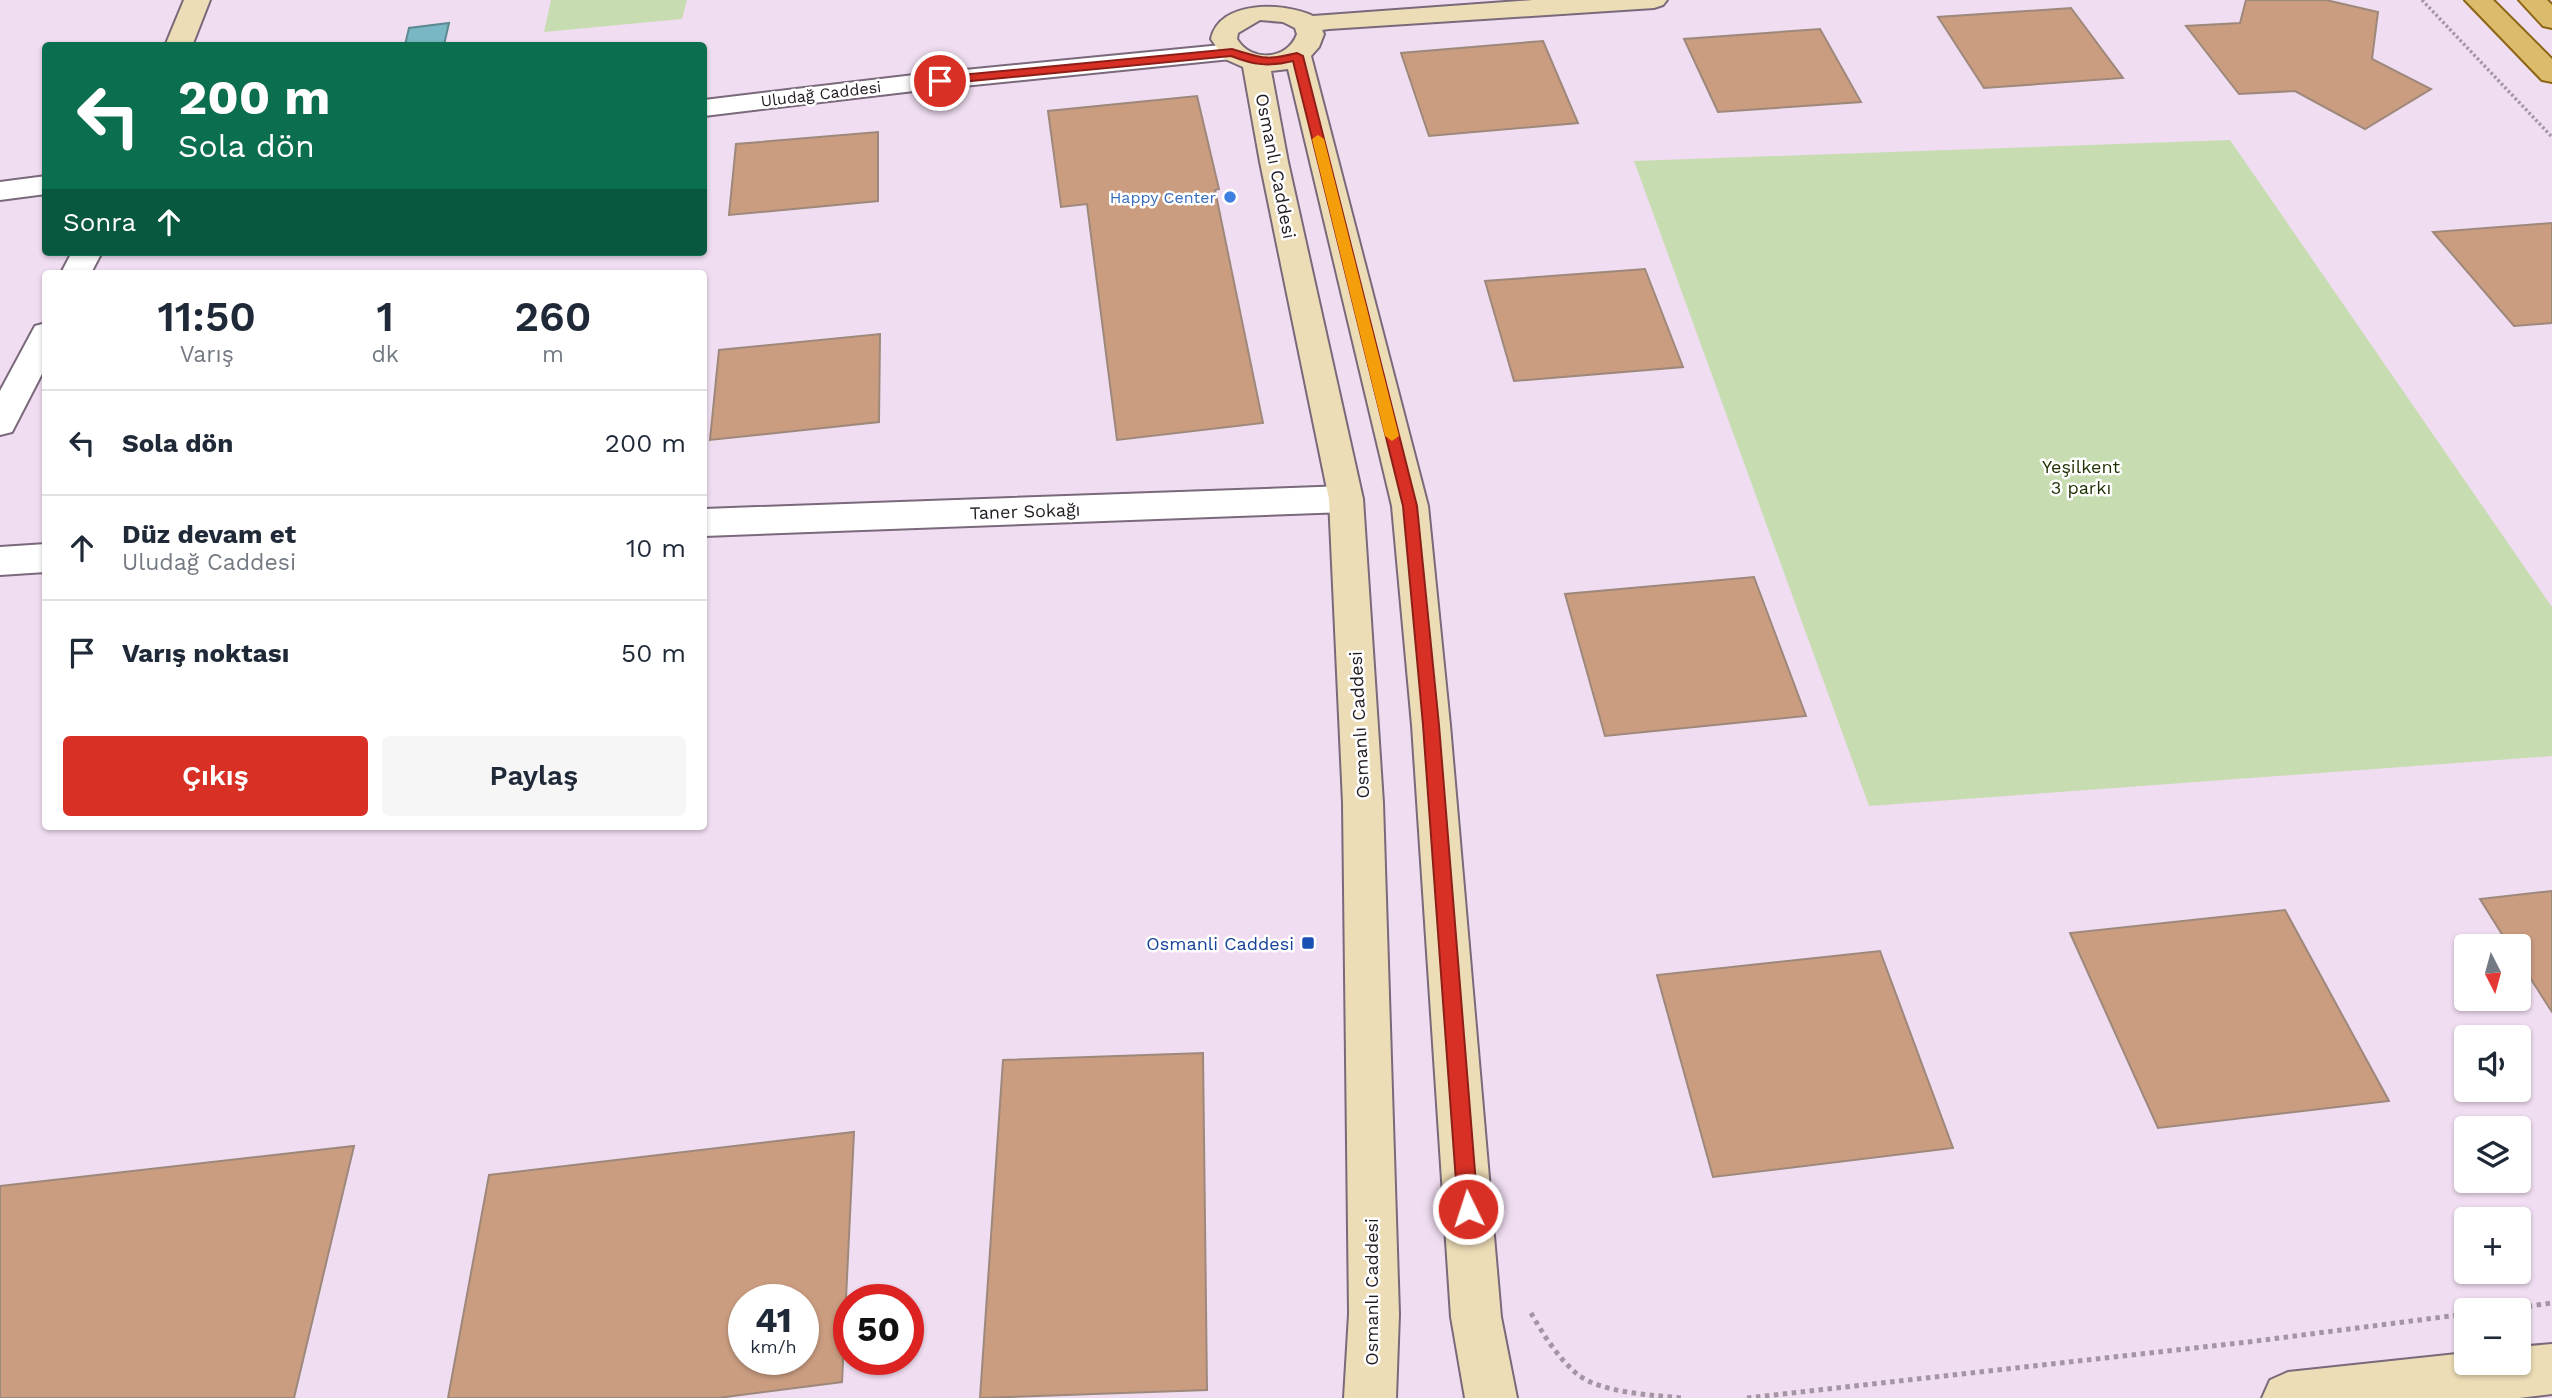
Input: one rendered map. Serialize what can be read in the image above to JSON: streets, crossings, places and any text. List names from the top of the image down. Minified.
{"streets":{"main road":["Osmanlı Caddesi"],"street":["Uludağ Caddesi","Taner Sokağı"]},"crossings":[["Uludağ Caddesi","Osmanlı Caddesi"],["Osmanlı Caddesi","Taner Sokağı"]],"parks":["Yeşilkent 3 parkı"],"places":{"other":["Happy Center"],"transit":["Osmanli Caddesi"]},"north":"bottom","page":{"turn":["200 m","Sola dön"],"then":"Sonra","eta":["11:50","Varış","1","dk","260","m"],"list":[{"name":"Sola dön","value":"200 m"},{"name":"Düz devam et","note":"Uludağ Caddesi","value":"10 m"},{"name":"Varış noktası","value":"50 m"}],"buttons":["Çıkış","Paylaş"],"map_buttons":["+","−"],"speed":"41 km/h","limit":"50"}}
